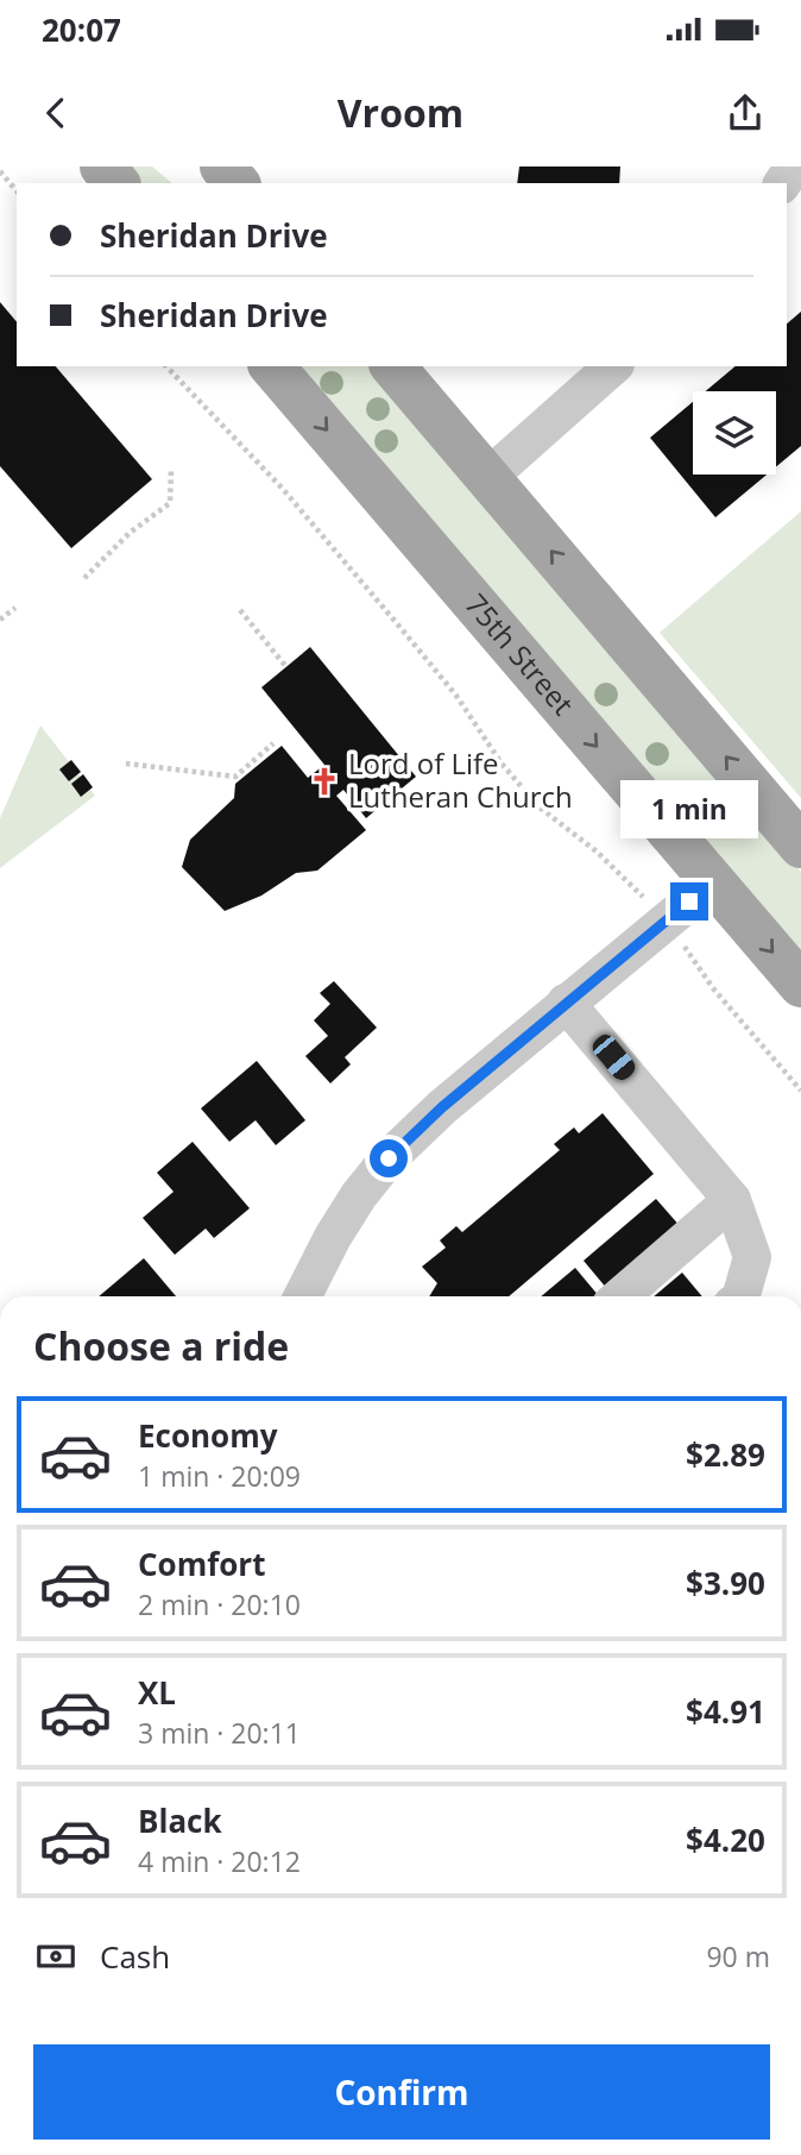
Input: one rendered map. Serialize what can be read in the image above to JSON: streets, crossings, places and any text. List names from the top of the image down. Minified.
{"streets":{"main road":["75th Street"]},"places":{"church":["Lord of Life Lutheran Church"]},"page":{"status":"20:07","header":"Vroom","banner":["Sheridan Drive","Sheridan Drive"],"bubble":"1 min","heading":"Choose a ride","list":[{"name":"Economy","note":"1 min · 20:09","value":"$2.89"},{"name":"Comfort","note":"2 min · 20:10","value":"$3.90"},{"name":"XL","note":"3 min · 20:11","value":"$4.91"},{"name":"Black","note":"4 min · 20:12","value":"$4.20"}],"pay":["Cash","90 m"],"buttons":"Confirm"}}
